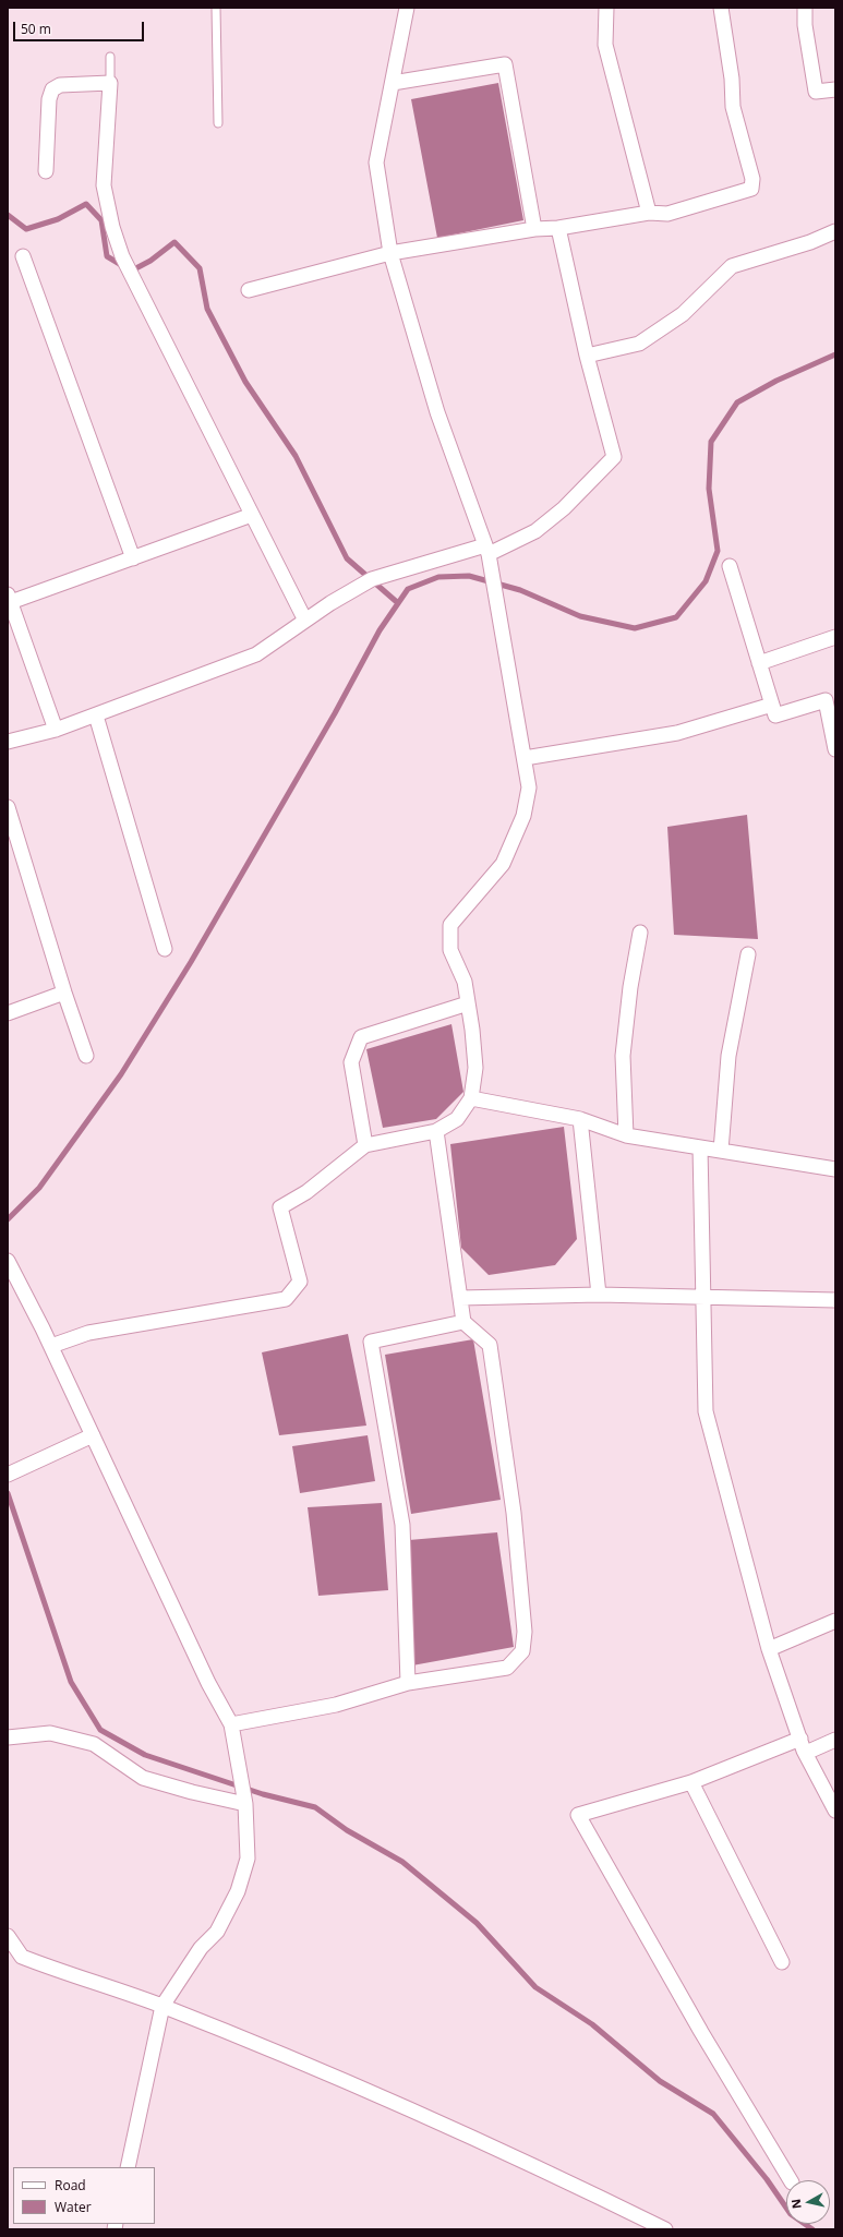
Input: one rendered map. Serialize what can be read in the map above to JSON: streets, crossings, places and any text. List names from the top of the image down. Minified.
{"legend":["Road","Water"],"scale_bar":"50 m","north":"left"}
